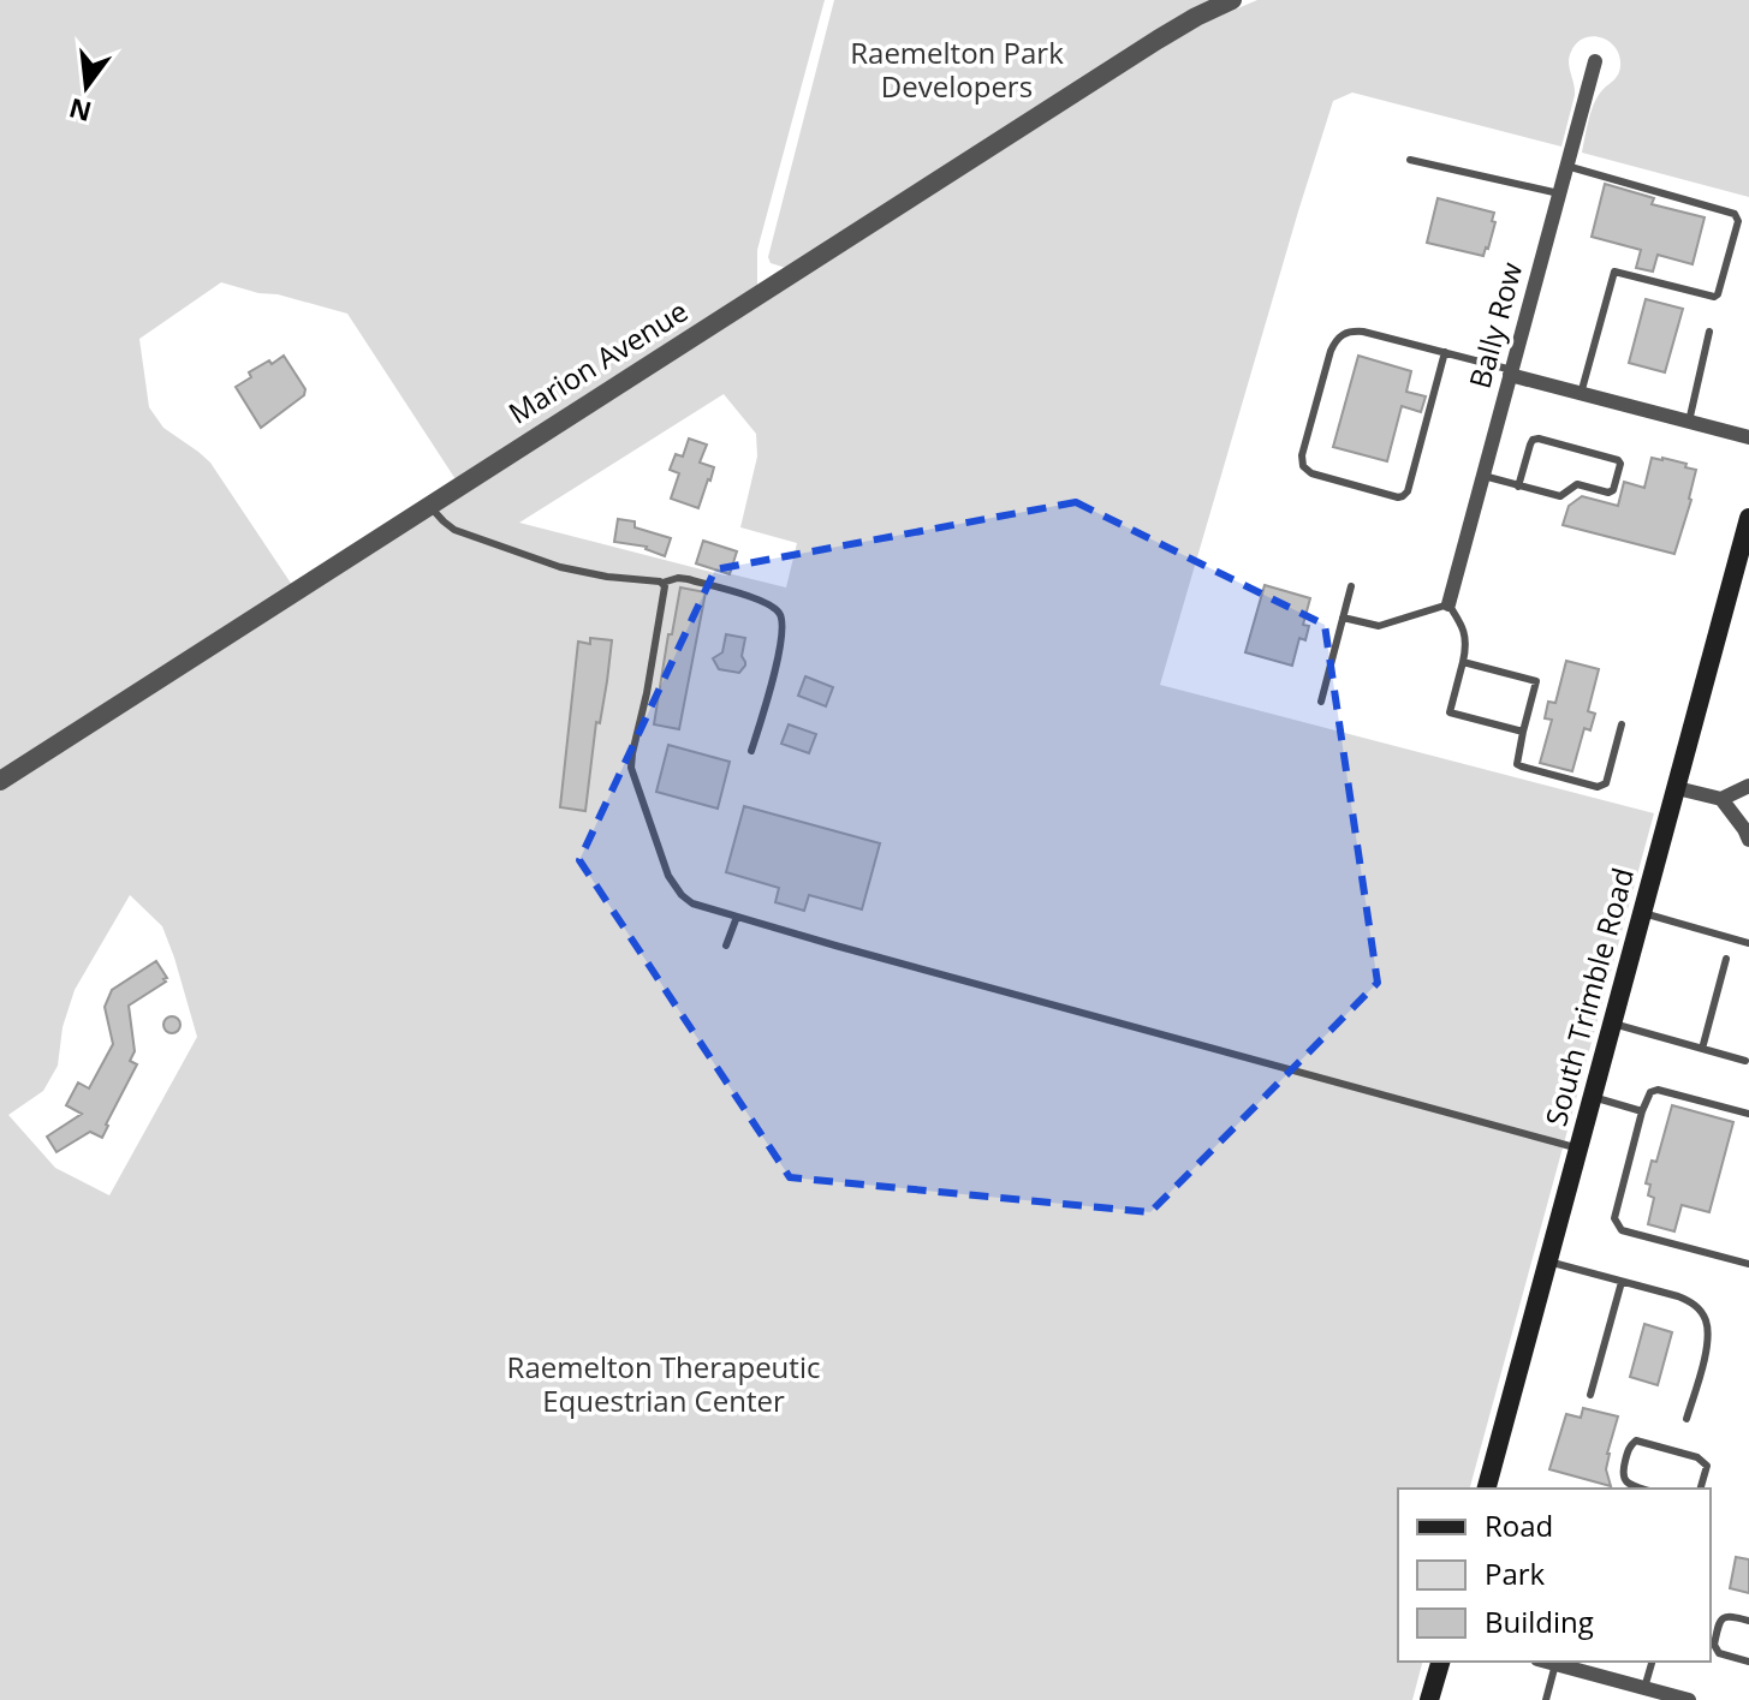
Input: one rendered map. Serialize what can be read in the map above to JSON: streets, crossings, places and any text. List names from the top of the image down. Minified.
{"streets":{"main road":["South Trimble Road"],"street":["Bally Row","Marion Avenue"]},"parks":["Raemelton Park Developers","Raemelton Therapeutic Equestrian Center"],"legend":["Road","Park","Building"],"north":"bottom"}
